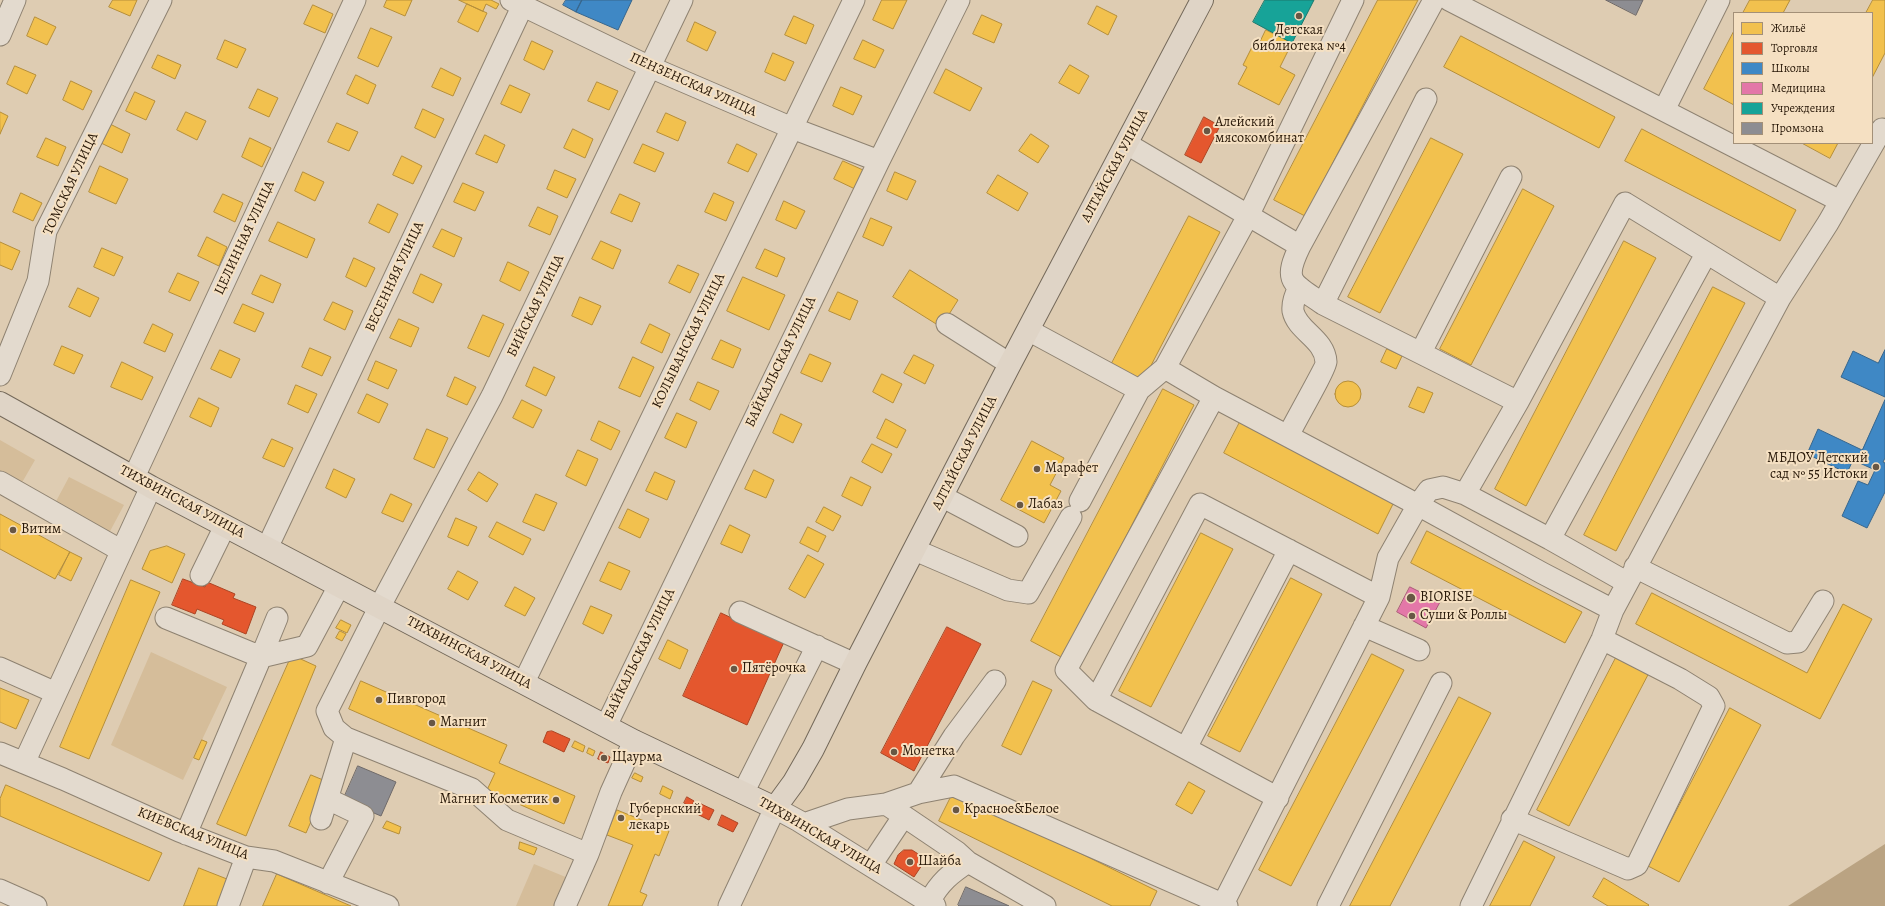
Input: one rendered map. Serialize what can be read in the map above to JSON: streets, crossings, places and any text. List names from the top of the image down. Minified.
{"streets":{"main road":["АЛТАЙСКАЯ УЛИЦА","ТИХВИНСКАЯ УЛИЦА"],"street":["ПЕНЗЕНСКАЯ УЛИЦА","ТОМСКАЯ УЛИЦА","ЦЕЛИННАЯ УЛИЦА","ВЕСЕННЯЯ УЛИЦА","БИЙСКАЯ УЛИЦА","КОЛЫВАНСКАЯ УЛИЦА","БАЙКАЛЬСКАЯ УЛИЦА","КИЕВСКАЯ УЛИЦА"]},"crossings":[["ПЕНЗЕНСКАЯ УЛИЦА","ВЕСЕННЯЯ УЛИЦА"],["ПЕНЗЕНСКАЯ УЛИЦА","БИЙСКАЯ УЛИЦА"],["ПЕНЗЕНСКАЯ УЛИЦА","КОЛЫВАНСКАЯ УЛИЦА"],["ПЕНЗЕНСКАЯ УЛИЦА","БАЙКАЛЬСКАЯ УЛИЦА"],["АЛТАЙСКАЯ УЛИЦА","ТИХВИНСКАЯ УЛИЦА"],["ЦЕЛИННАЯ УЛИЦА","ТИХВИНСКАЯ УЛИЦА"],["ЦЕЛИННАЯ УЛИЦА","КИЕВСКАЯ УЛИЦА"],["ВЕСЕННЯЯ УЛИЦА","ТИХВИНСКАЯ УЛИЦА"],["БИЙСКАЯ УЛИЦА","ТИХВИНСКАЯ УЛИЦА"],["КОЛЫВАНСКАЯ УЛИЦА","ТИХВИНСКАЯ УЛИЦА"],["БАЙКАЛЬСКАЯ УЛИЦА","ТИХВИНСКАЯ УЛИЦА"]],"places":["Детская библиотека №4","Алейский мясокомбинат","МБДОУ Детский сад № 55 Истоки","Марафет","Лабаз","Витим","BIORISE","Суши & Роллы","Пятёрочка","Пивгород","Магнит","Монетка","Щаурма","Магнит Косметик","Красное&Белое","Губернский лекарь","Шайба"],"legend":["Жильё","Торговля","Школы","Медицина","Учреждения","Промзона"]}
